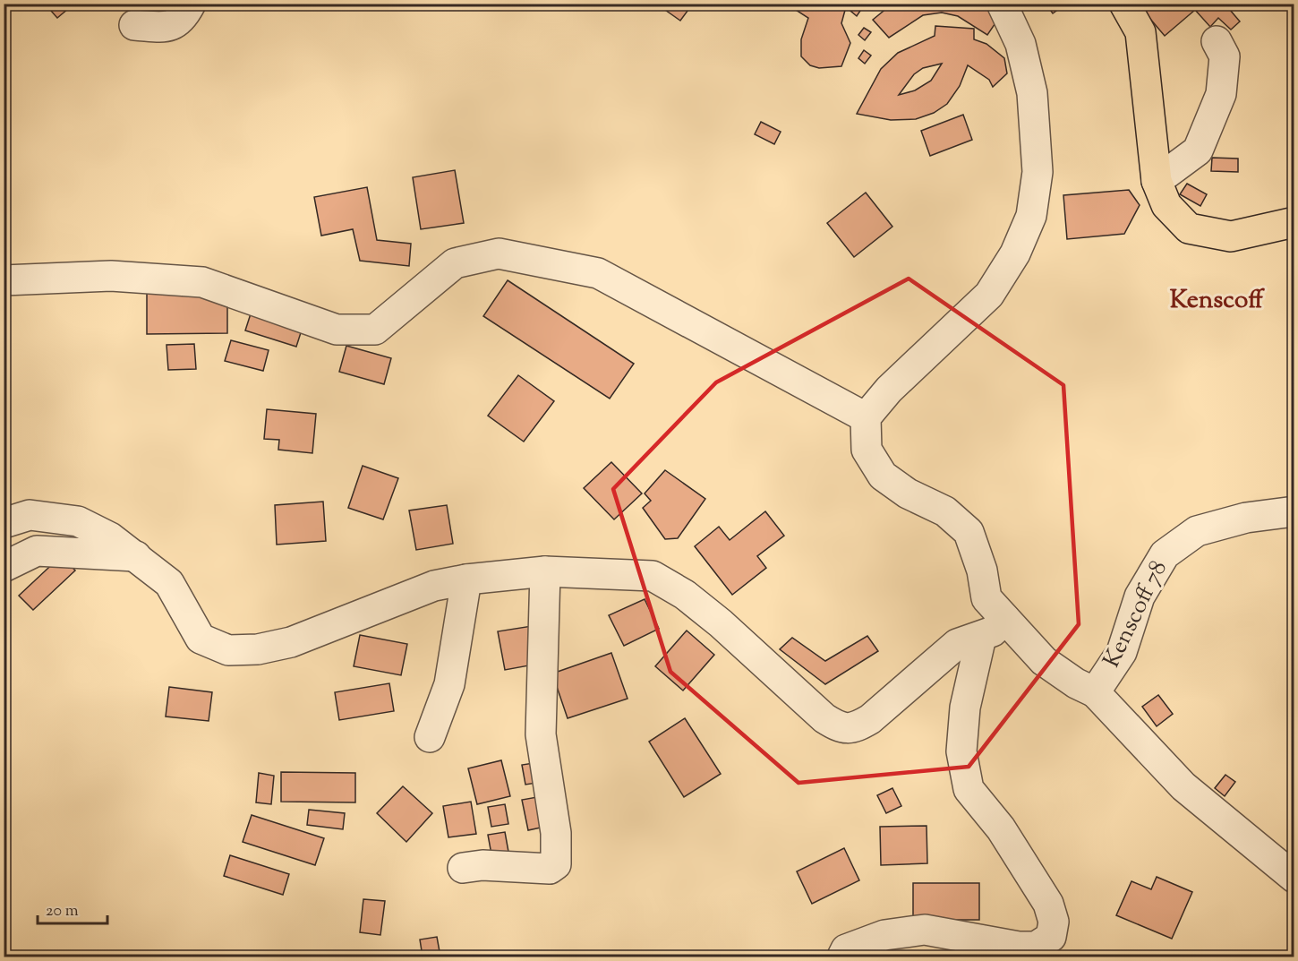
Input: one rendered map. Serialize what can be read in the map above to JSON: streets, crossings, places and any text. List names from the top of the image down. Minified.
{"streets":{"street":["Kenscoff 78"]},"districts":["Kenscoff"],"scale_bar":"20 m"}
